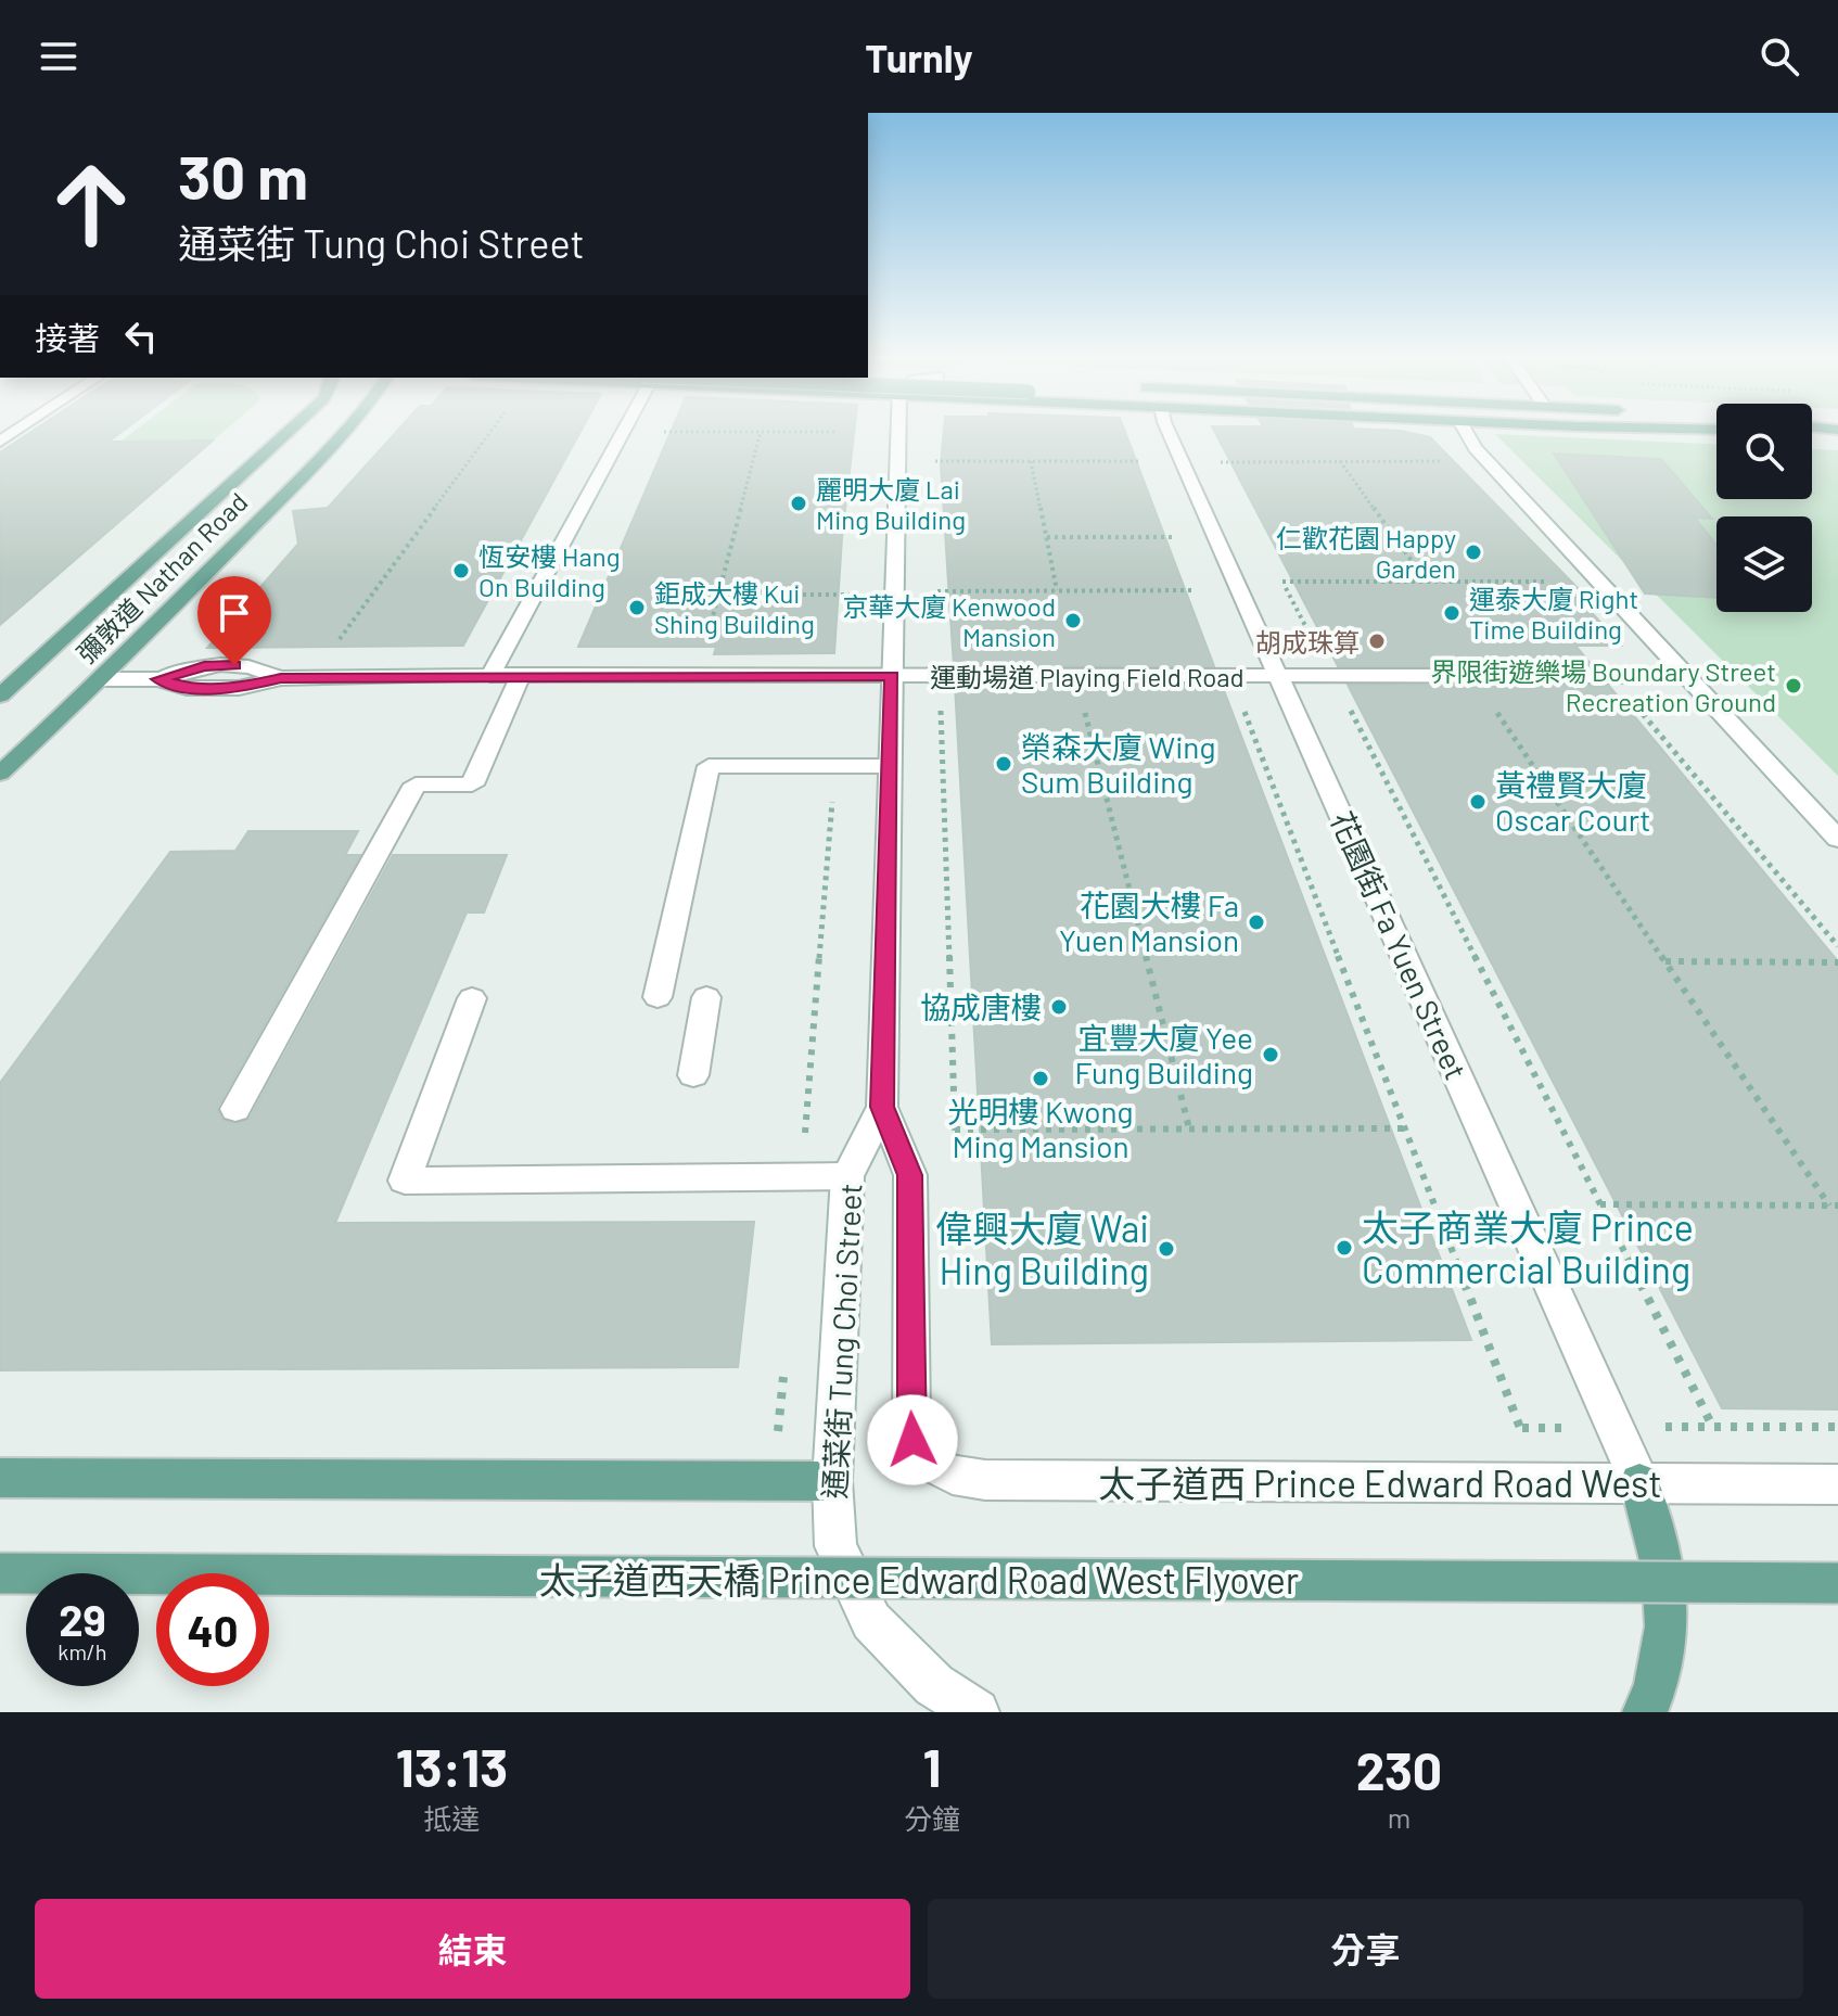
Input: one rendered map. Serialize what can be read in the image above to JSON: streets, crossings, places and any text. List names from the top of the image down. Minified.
{"streets":{"main road":["彌敦道 Nathan Road","太子道西天橋 Prince Edward Road West Flyover"],"street":["運動場道 Playing Field Road","花園街 Fa Yuen Street","通菜街 Tung Choi Street","太子道西 Prince Edward Road West"]},"crossings":[["彌敦道 Nathan Road","運動場道 Playing Field Road"],["運動場道 Playing Field Road","花園街 Fa Yuen Street"],["運動場道 Playing Field Road","通菜街 Tung Choi Street"],["花園街 Fa Yuen Street","太子道西 Prince Edward Road West"],["通菜街 Tung Choi Street","太子道西 Prince Edward Road West"]],"places":["麗明大廈 Lai Ming Building","仁歡花園 Happy Garden","恆安樓 Hang On Building","鉅成大樓 Kui Shing Building","運泰大廈 Right Time Building","京華大廈 Kenwood Mansion","胡成珠算","界限街遊樂場 Boundary Street Recreation Ground","榮森大廈 Wing Sum Building","黃禮賢大廈 Oscar Court","花園大樓 Fa Yuen Mansion","協成唐樓","宜豐大廈 Yee Fung Building","光明樓 Kwong Ming Mansion","太子商業大廈 Prince Commercial Building","偉興大廈 Wai Hing Building"],"page":{"header":"Turnly","turn":["30 m","通菜街 Tung Choi Street"],"then":"接著","speed":"29 km/h","limit":"40","eta":["13:13","抵達","1","分鐘","230","m"],"buttons":["結束","分享"]}}
